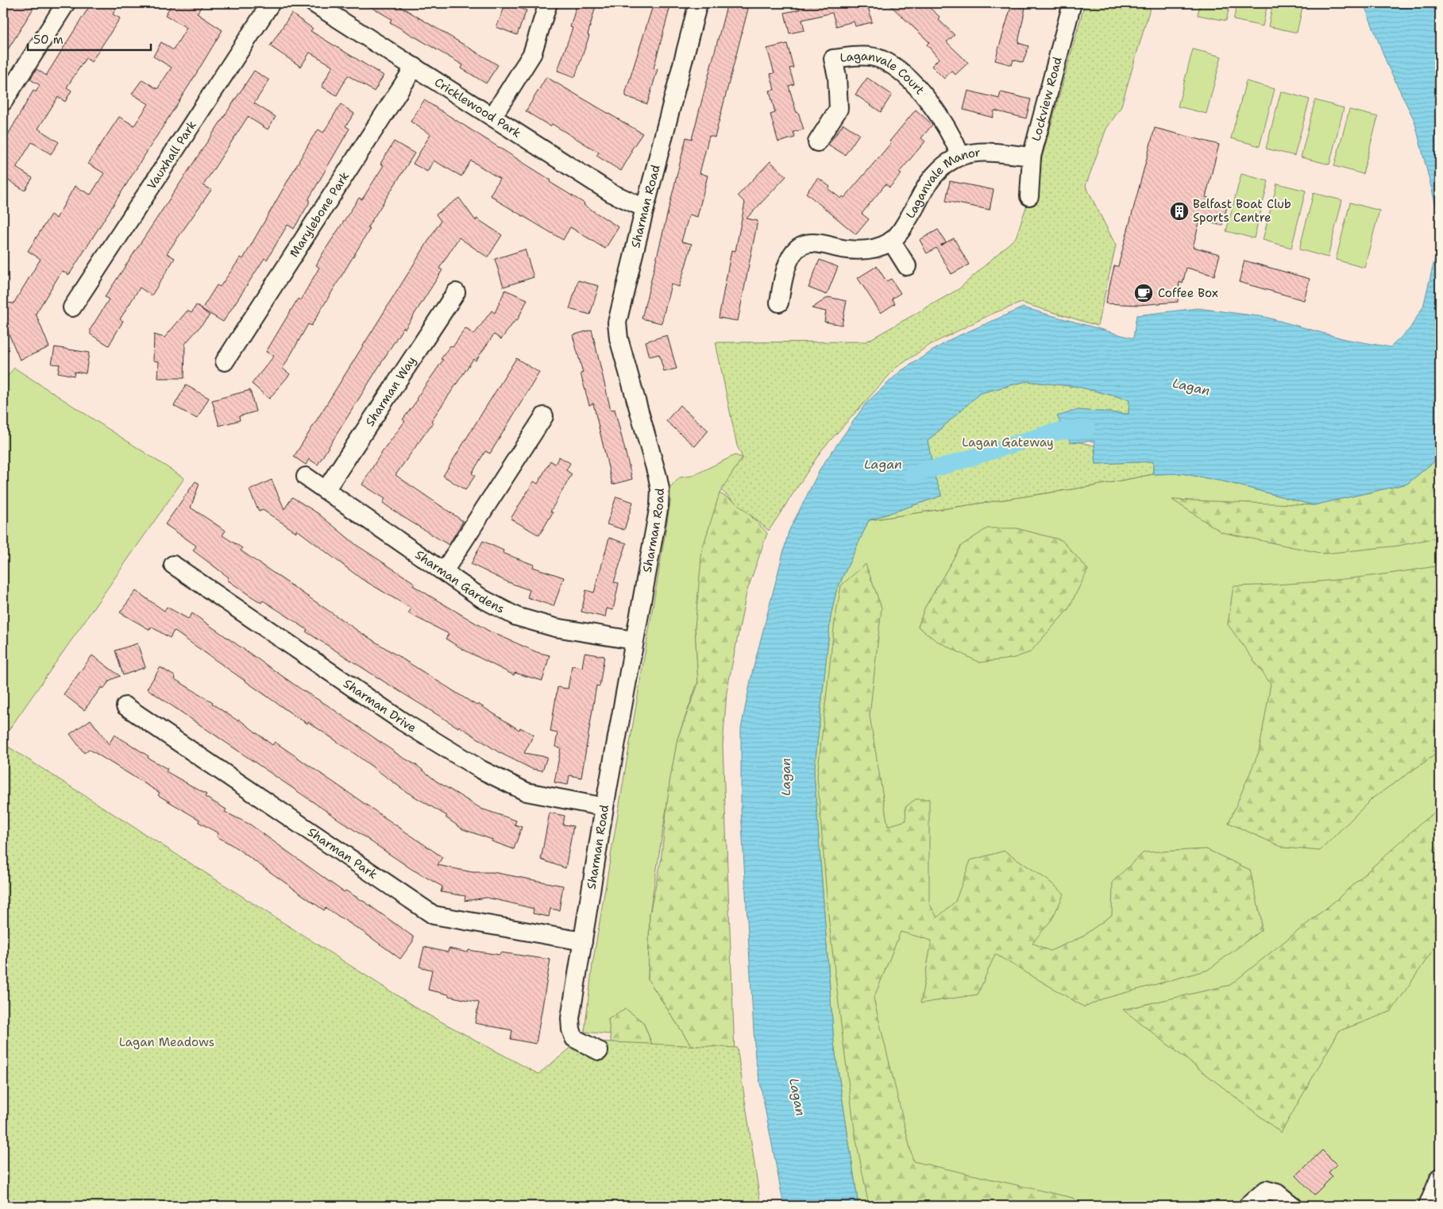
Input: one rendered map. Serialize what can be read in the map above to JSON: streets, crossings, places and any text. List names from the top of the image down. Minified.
{"streets":{"street":["Laganvale Court","Lockview Road","Cricklewood Park","Vauxhall Park","Laganvale Manor","Sharman Road","Marylebone Park","Sharman Way","Sharman Gardens","Sharman Drive","Sharman Park"]},"crossings":[["Laganvale Court","Laganvale Manor"],["Lockview Road","Laganvale Manor"],["Cricklewood Park","Sharman Road"],["Cricklewood Park","Marylebone Park"],["Sharman Road","Sharman Gardens"],["Sharman Road","Sharman Drive"],["Sharman Road","Sharman Park"],["Sharman Way","Sharman Gardens"]],"water":["Lagan"],"parks":["Lagan Gateway","Lagan Meadows"],"places":{"building":["Belfast Boat Club Sports Centre"],"cafe":["Coffee Box"]},"scale_bar":"50 m"}
